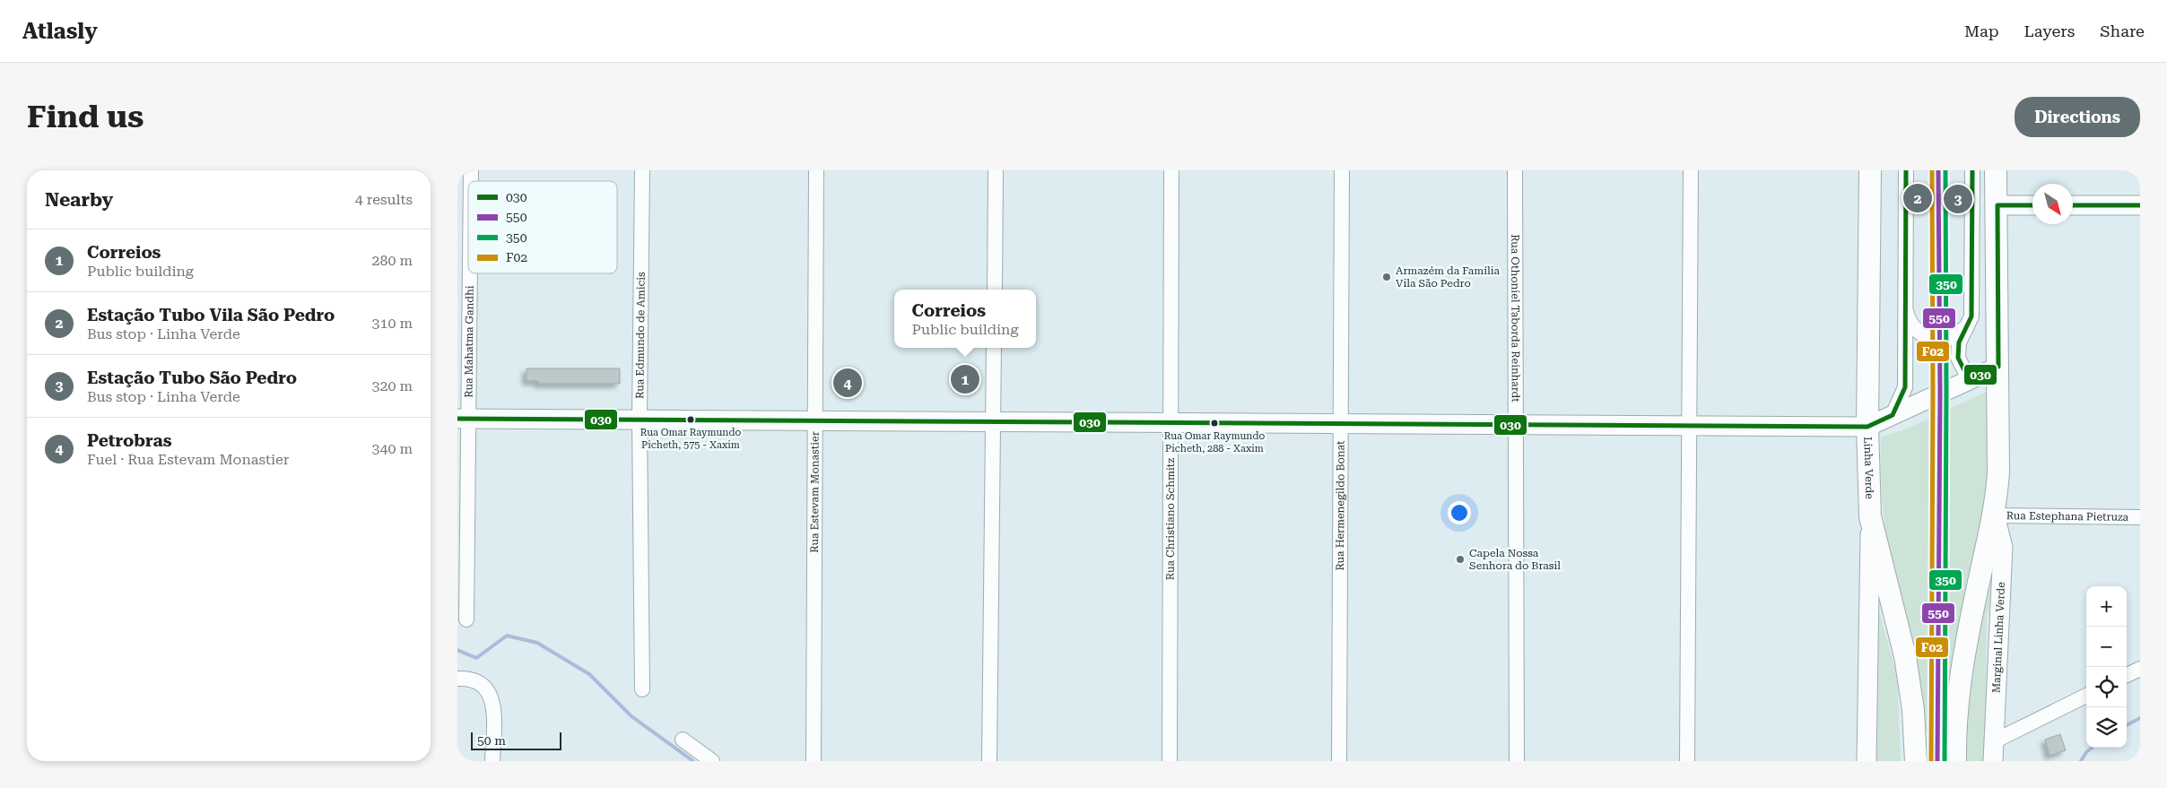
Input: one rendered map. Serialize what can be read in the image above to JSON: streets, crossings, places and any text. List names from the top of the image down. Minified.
{"streets":{"highway":["Linha Verde"],"main road":["Marginal Linha Verde"],"street":["Rua Othoniel Taborda Reinhardt","Rua Edmundo de Amicis","Rua Mahatma Gandhi","Rua Estevam Monastier","Rua Hermenegildo Bonat","Rua Estephana Pietruza","Rua Christiano Schmitz"]},"crossings":[["Rua Estephana Pietruza","Marginal Linha Verde"]],"places":["Armazém da Família Vila São Pedro","Rua Omar Raymundo Picheth, 575 - Xaxim","Rua Omar Raymundo Picheth, 288 - Xaxim","Capela Nossa Senhora do Brasil"],"lines":["transit line 030","transit line 550","transit line 350","transit line F02"],"legend":["030","550","350","F02"],"scale_bar":"50 m","north":"bottom right","page":{"header":"Atlasly","nav":["Map","Layers","Share"],"buttons":"Directions","title":"Find us","heading":["Nearby","4 results"],"pins":["2","3","1","4"],"list":[{"mark":"1","name":"Correios","note":"Public building","value":"280 m"},{"mark":"2","name":"Estação Tubo Vila São Pedro","note":"Bus stop · Linha Verde","value":"310 m"},{"mark":"3","name":"Estação Tubo São Pedro","note":"Bus stop · Linha Verde","value":"320 m"},{"mark":"4","name":"Petrobras","note":"Fuel · Rua Estevam Monastier","value":"340 m"}],"popup":["Correios","Public building"],"map_buttons":["+","−"],"scale":"50 m"}}
